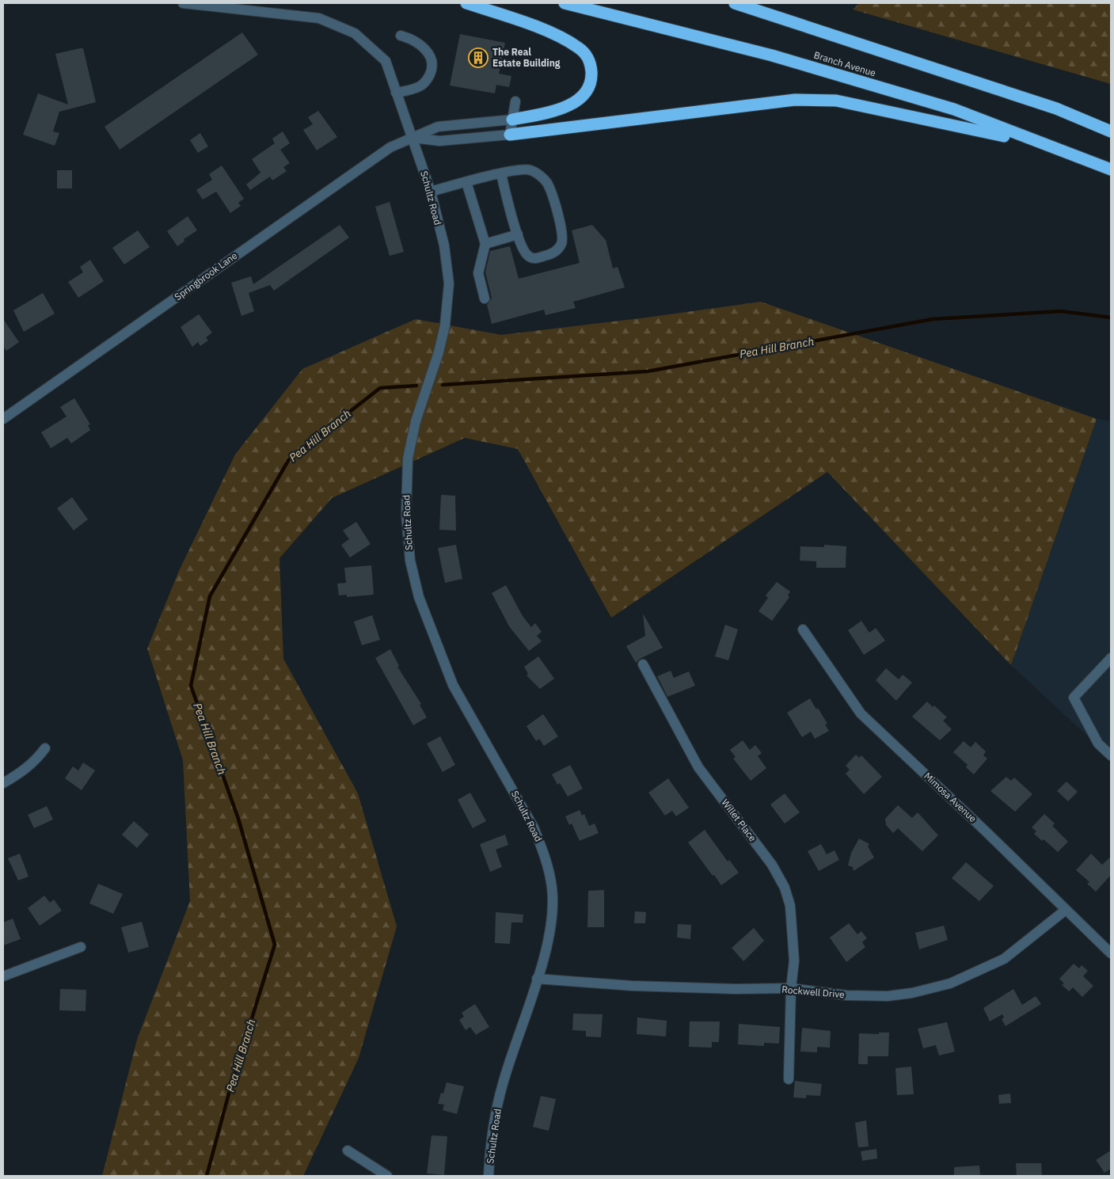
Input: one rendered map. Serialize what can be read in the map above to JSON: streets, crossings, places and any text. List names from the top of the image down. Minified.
{"streets":{"highway":["Branch Avenue"],"street":["Schultz Road","Springbrook Lane","Mimosa Avenue","Willet Place","Rockwell Drive"]},"crossings":[["Schultz Road","Springbrook Lane"],["Schultz Road","Rockwell Drive"],["Mimosa Avenue","Rockwell Drive"],["Willet Place","Rockwell Drive"]],"water":["Pea Hill Branch"],"places":{"building":["The Real Estate Building"]}}
